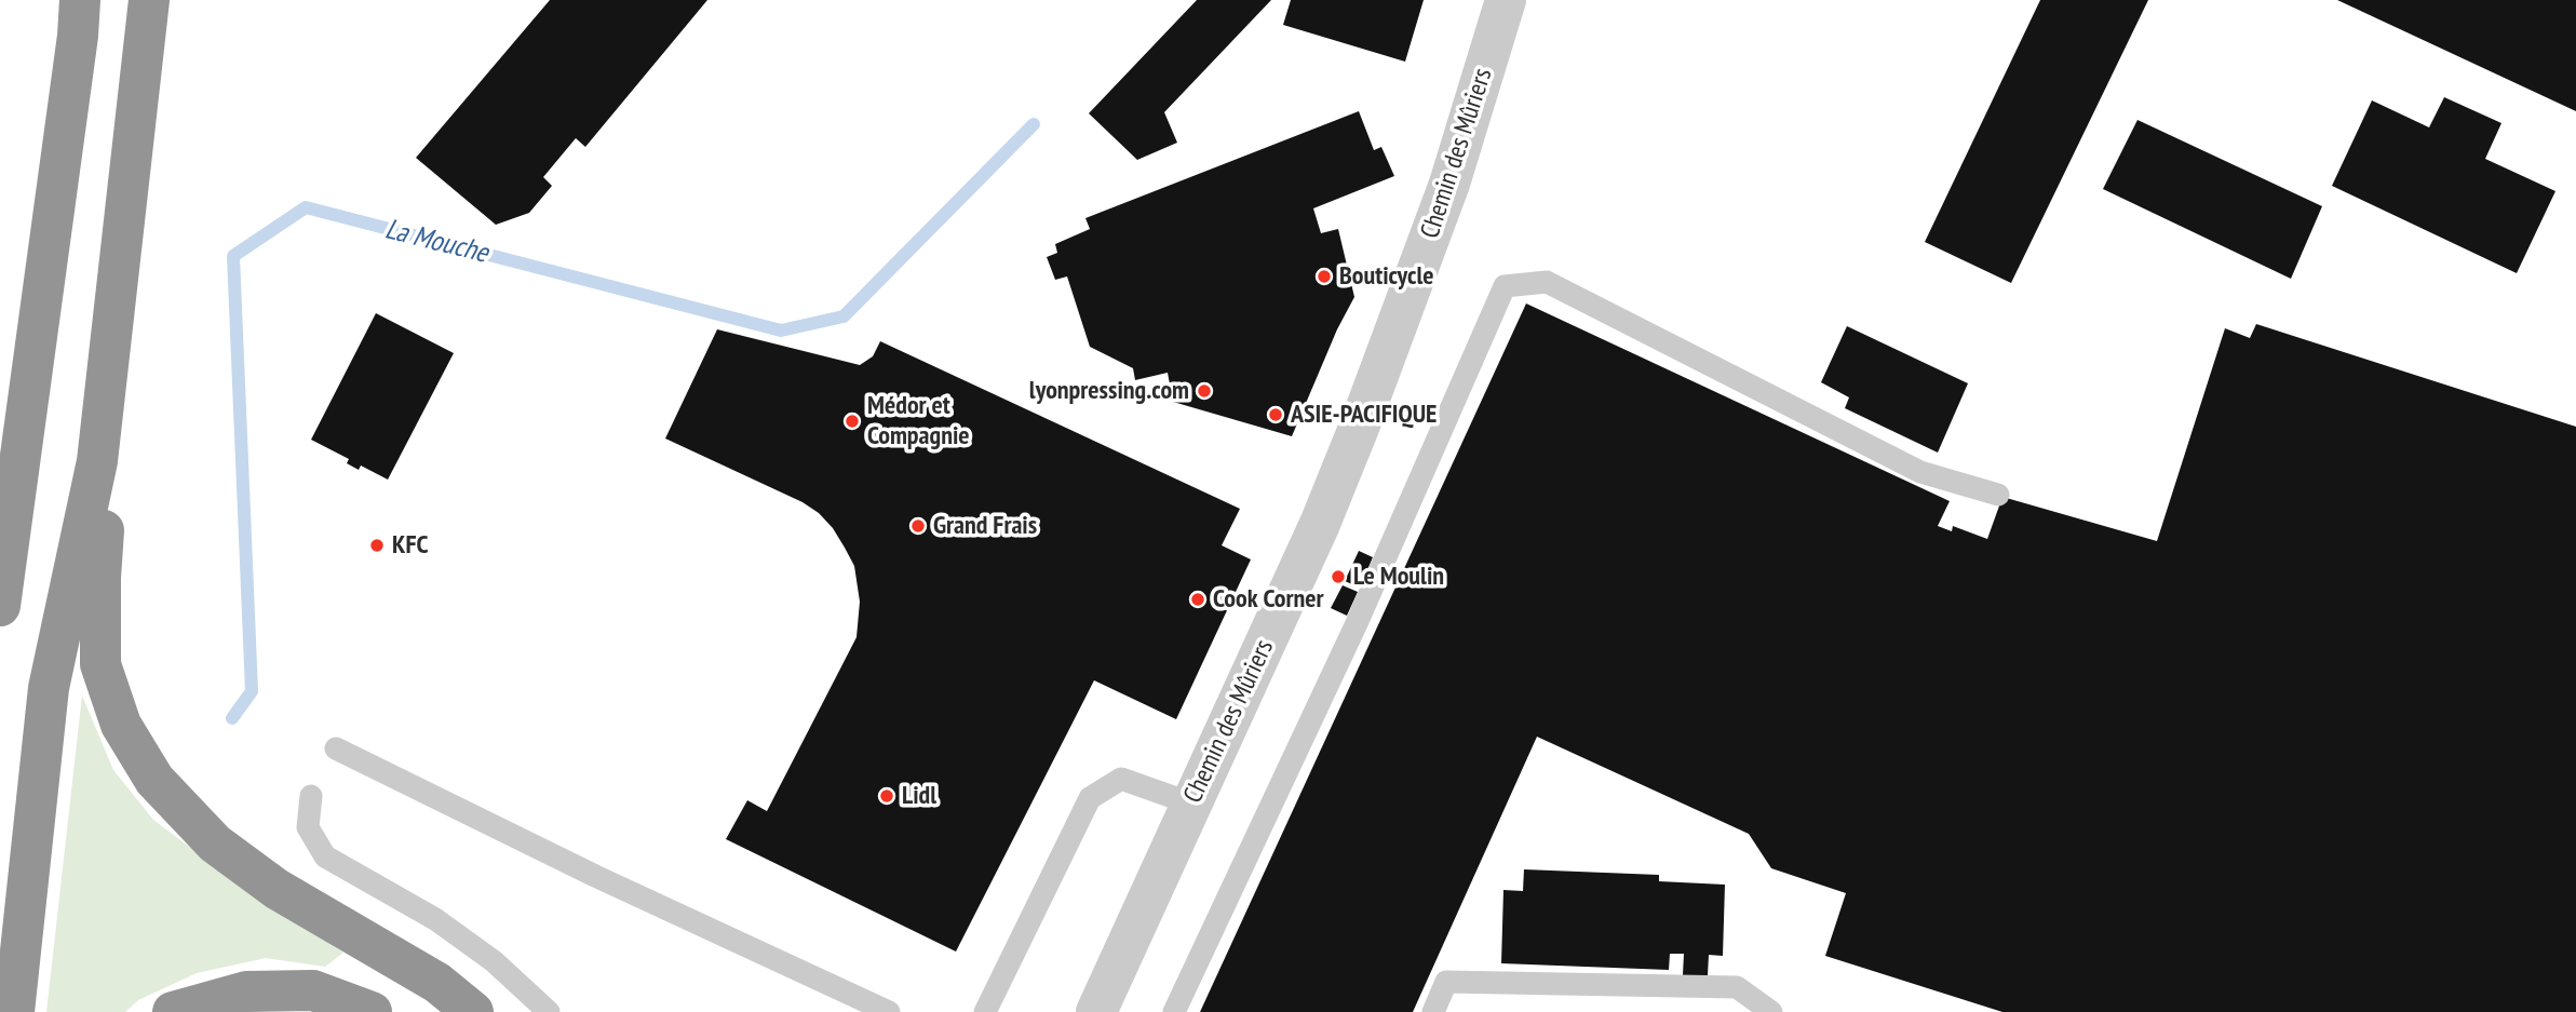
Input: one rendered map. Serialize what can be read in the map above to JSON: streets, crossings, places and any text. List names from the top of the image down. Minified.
{"streets":{"street":["Chemin des Mûriers"]},"water":["La Mouche"],"places":["Bouticycle","lyonpressing.com","ASIE-PACIFIQUE","Médor et Compagnie","Grand Frais","KFC","Le Moulin","Cook Corner","Lidl"]}
